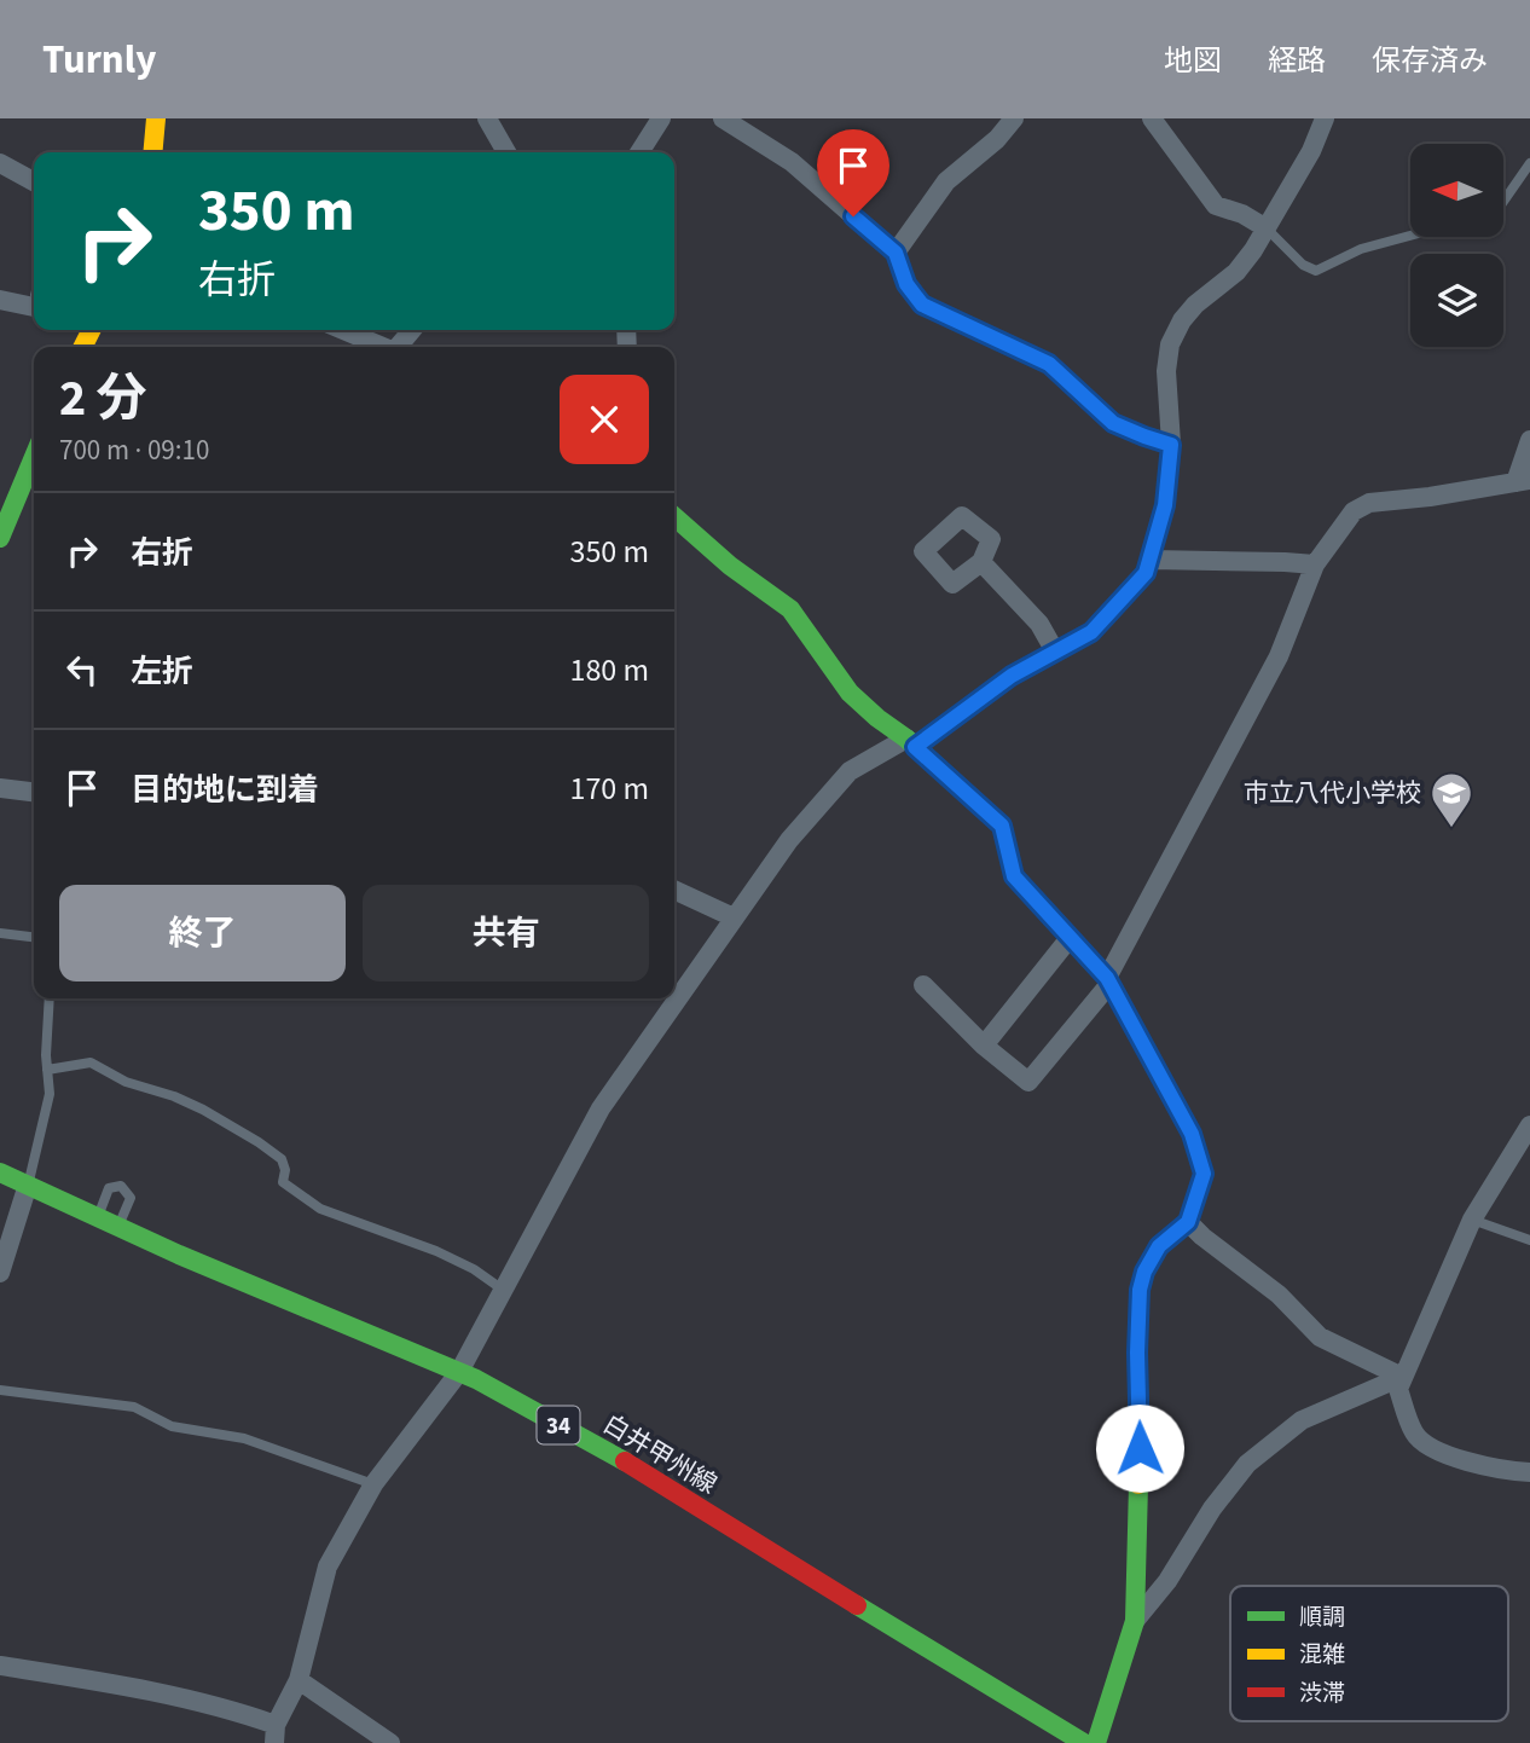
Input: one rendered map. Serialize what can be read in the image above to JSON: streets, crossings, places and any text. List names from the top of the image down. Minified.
{"streets":{"street":["34","白井甲州線"]},"places":{"school or university":["市立八代小学校"]},"legend":["順調","混雑","渋滞"],"north":"left","page":{"header":"Turnly","nav":["地図","経路","保存済み"],"turn":["350 m","右折"],"heading":["2 分","700 m · 09:10"],"list":[{"name":"右折","value":"350 m"},{"name":"左折","value":"180 m"},{"name":"目的地に到着","value":"170 m"}],"buttons":["終了","共有"]}}
